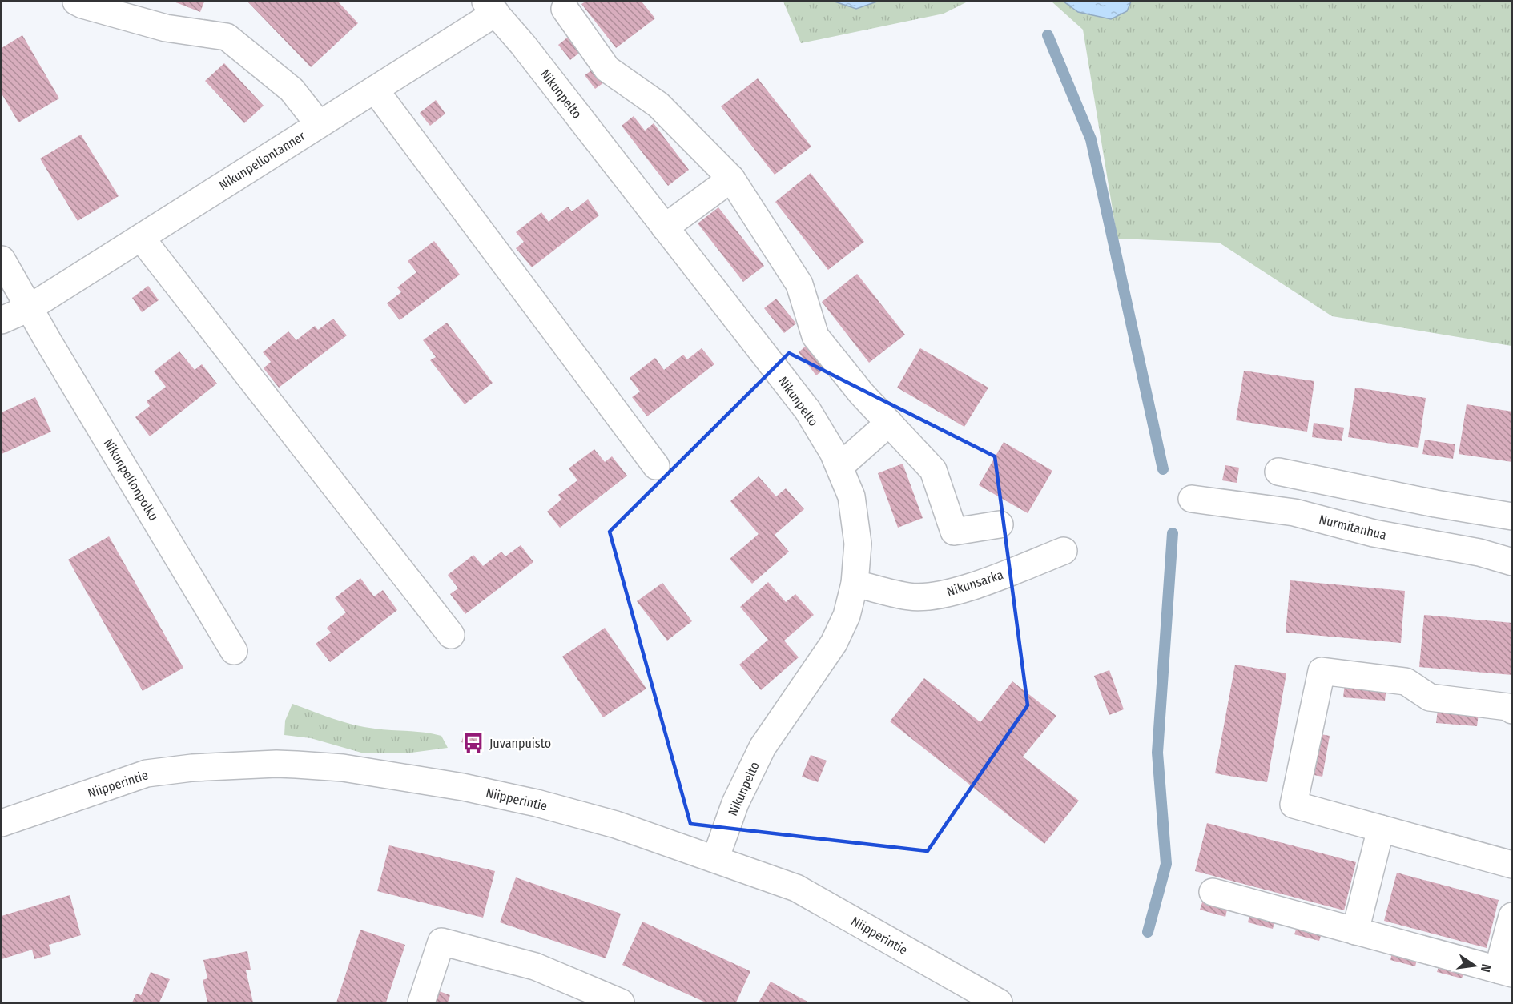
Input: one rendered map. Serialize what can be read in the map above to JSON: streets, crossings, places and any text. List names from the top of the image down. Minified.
{"streets":{"street":["Nikunpelto","Nikunpellontanner","Nikunpellonpolku","Nurmitanhua","Nikunsarka","Niipperintie"]},"crossings":[["Nikunpelto","Nikunpellontanner"],["Nikunpelto","Nikunsarka"],["Nikunpelto","Niipperintie"],["Nikunpellontanner","Nikunpellonpolku"]],"places":{"bus stop":["Juvanpuisto"]},"north":"right"}
